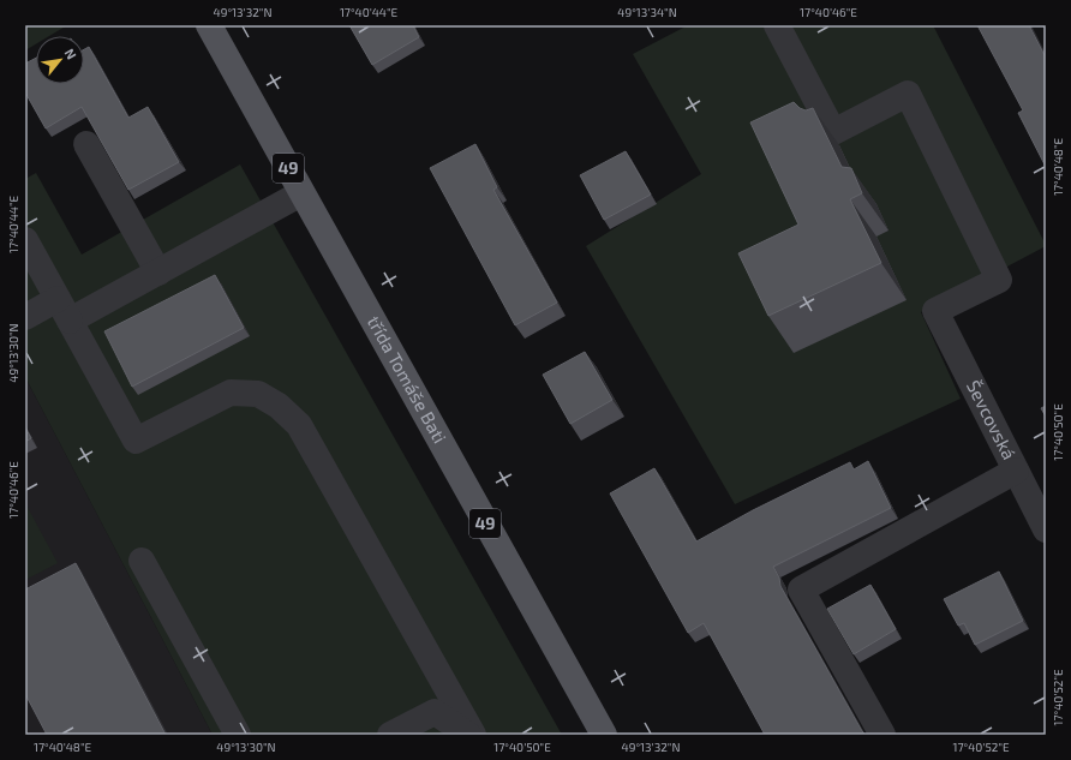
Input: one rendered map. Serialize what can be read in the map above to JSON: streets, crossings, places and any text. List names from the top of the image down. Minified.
{"streets":{"main road":["49","třída Tomáše Bati"],"street":["Ševcovská"]},"north":"top right","coordinates":["49°13'32\"N","17°40'44\"E","49°13'34\"N","17°40'46\"E","17°40'48\"E","49°13'30\"N","17°40'50\"E","17°40'52\"E"]}
